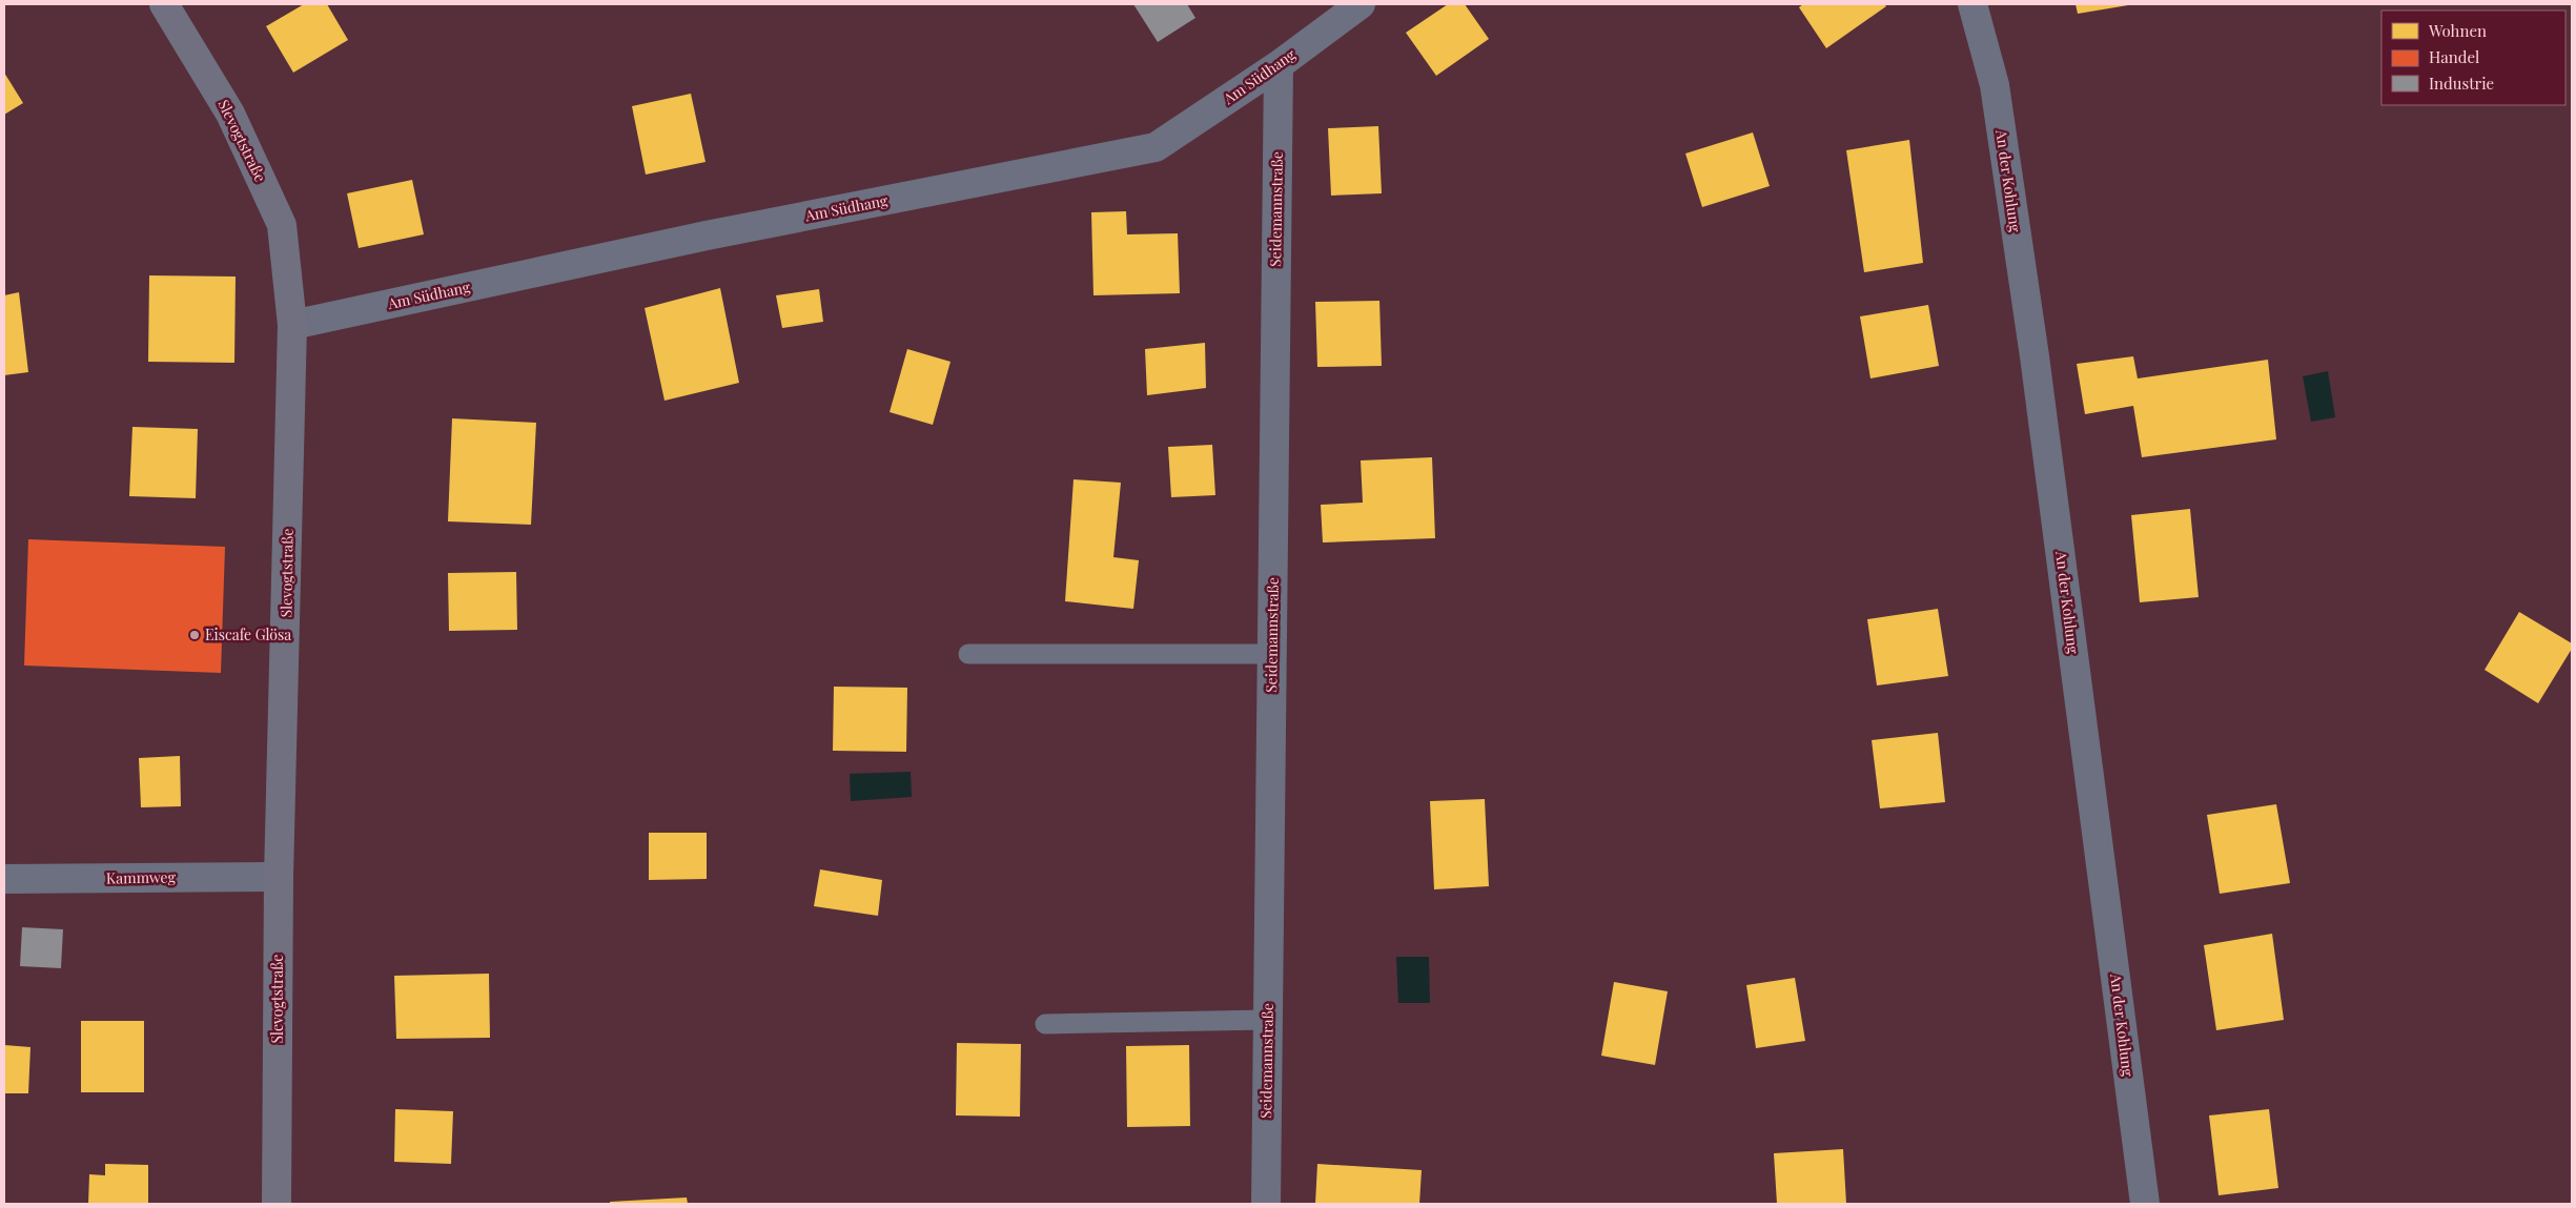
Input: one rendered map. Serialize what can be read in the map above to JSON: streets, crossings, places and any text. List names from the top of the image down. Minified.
{"streets":{"street":["Am Südhang","Slevogtstraße","An der Kohlung","Seidemannstraße","Kammweg"]},"crossings":[["Am Südhang","Slevogtstraße"],["Am Südhang","Seidemannstraße"],["Slevogtstraße","Kammweg"]],"places":["Eiscafe Glösa"],"legend":["Wohnen","Handel","Industrie"]}
